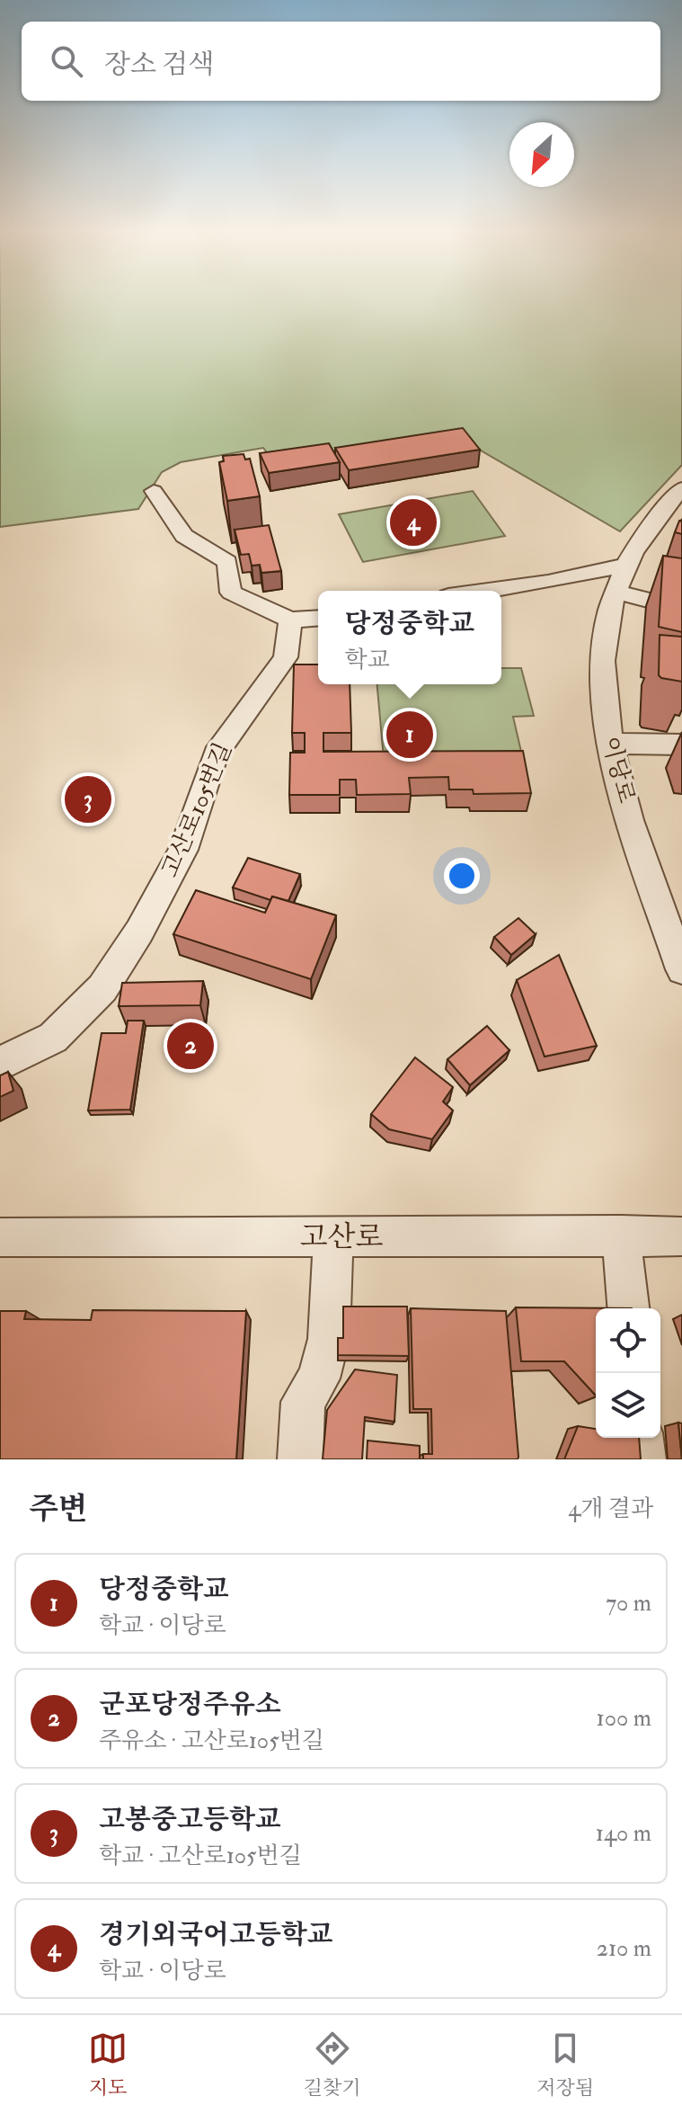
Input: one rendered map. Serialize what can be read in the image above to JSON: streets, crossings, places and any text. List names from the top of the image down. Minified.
{"streets":{"street":["이당로","고산로105번길","고산로"]},"north":"bottom left","page":{"search":"장소 검색","pins":["4","1","3","2"],"popup":["당정중학교","학교"],"heading":["주변","4개 결과"],"list":[{"mark":"1","name":"당정중학교","note":"학교 · 이당로","value":"70 m"},{"mark":"2","name":"군포당정주유소","note":"주유소 · 고산로105번길","value":"100 m"},{"mark":"3","name":"고봉중고등학교","note":"학교 · 고산로105번길","value":"140 m"},{"mark":"4","name":"경기외국어고등학교","note":"학교 · 이당로","value":"210 m"}],"nav":["지도","길찾기","저장됨"]}}
